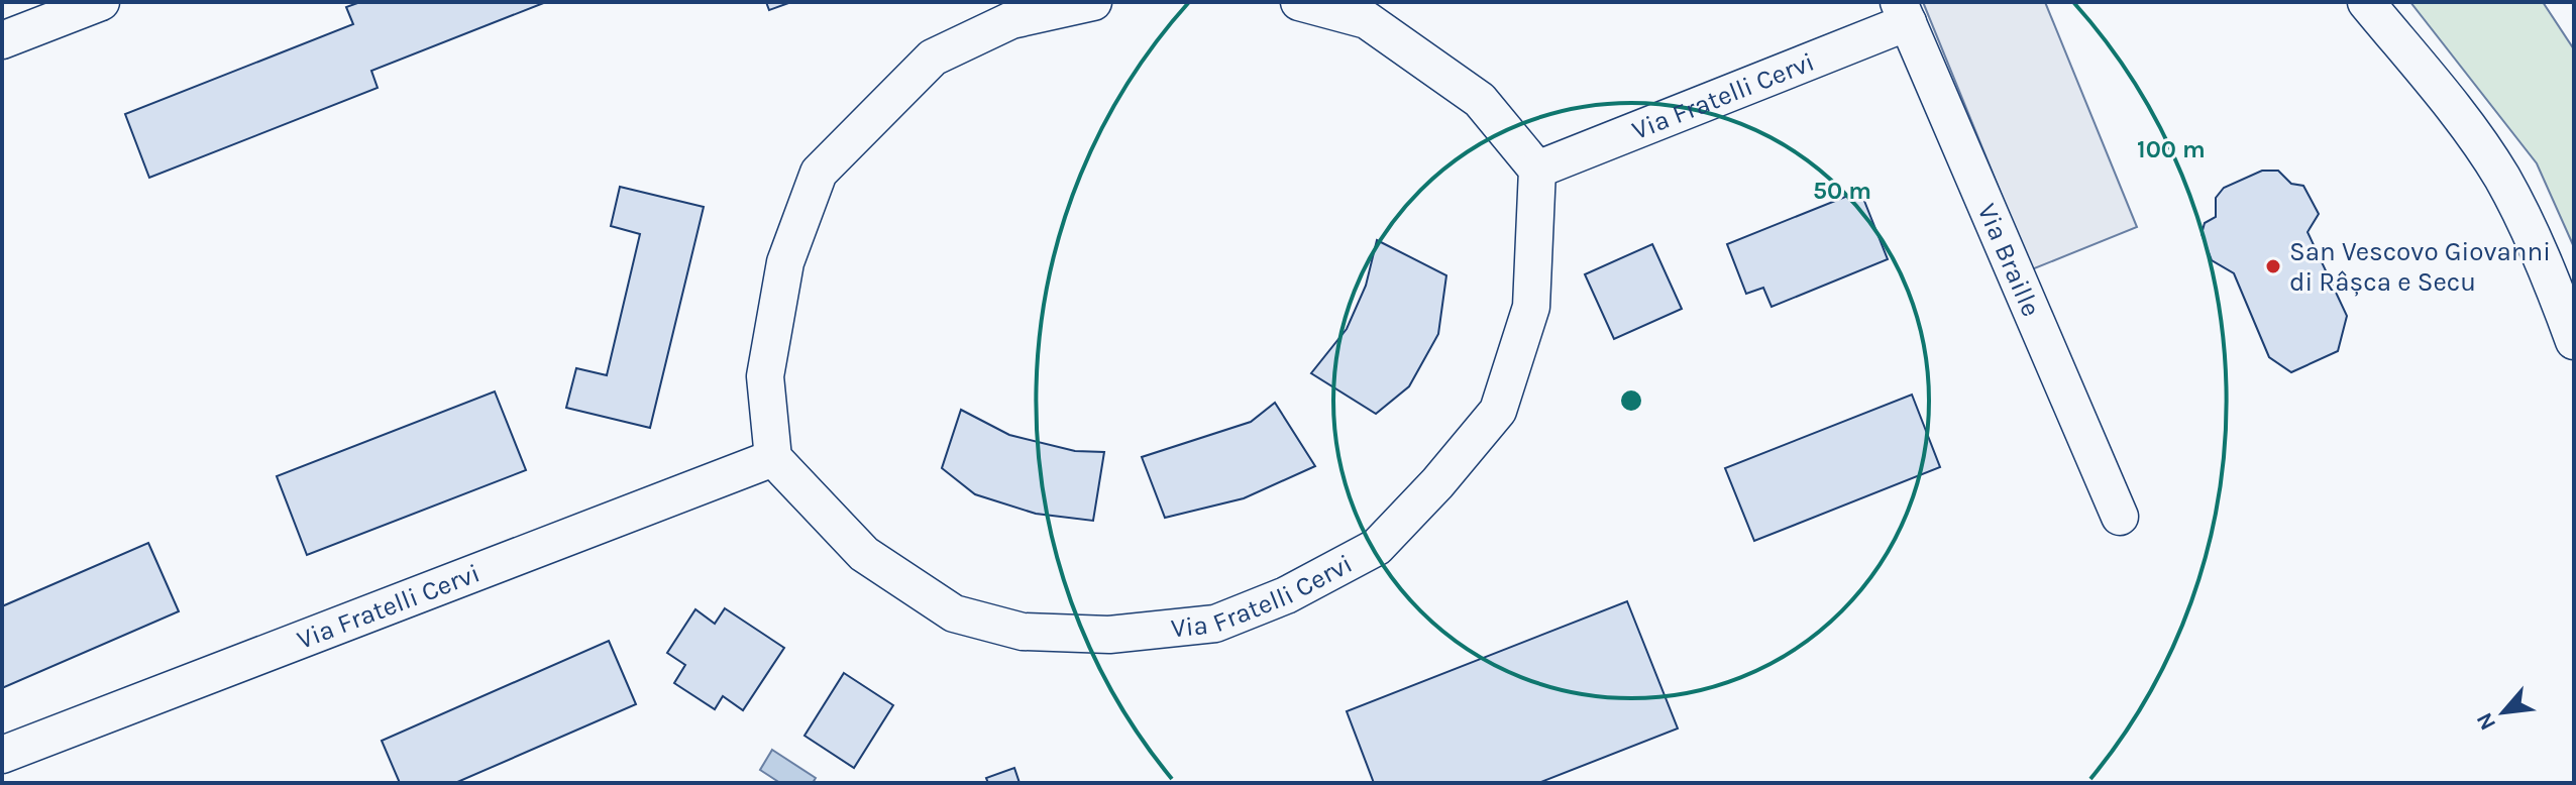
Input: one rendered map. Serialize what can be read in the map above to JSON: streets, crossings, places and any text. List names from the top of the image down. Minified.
{"streets":{"street":["Via Fratelli Cervi","Via Braille"]},"crossings":[["Via Fratelli Cervi","Via Braille"]],"places":["San Vescovo Giovanni di Râșca e Secu"],"north":"bottom left","rings":["100 m","50 m"]}
